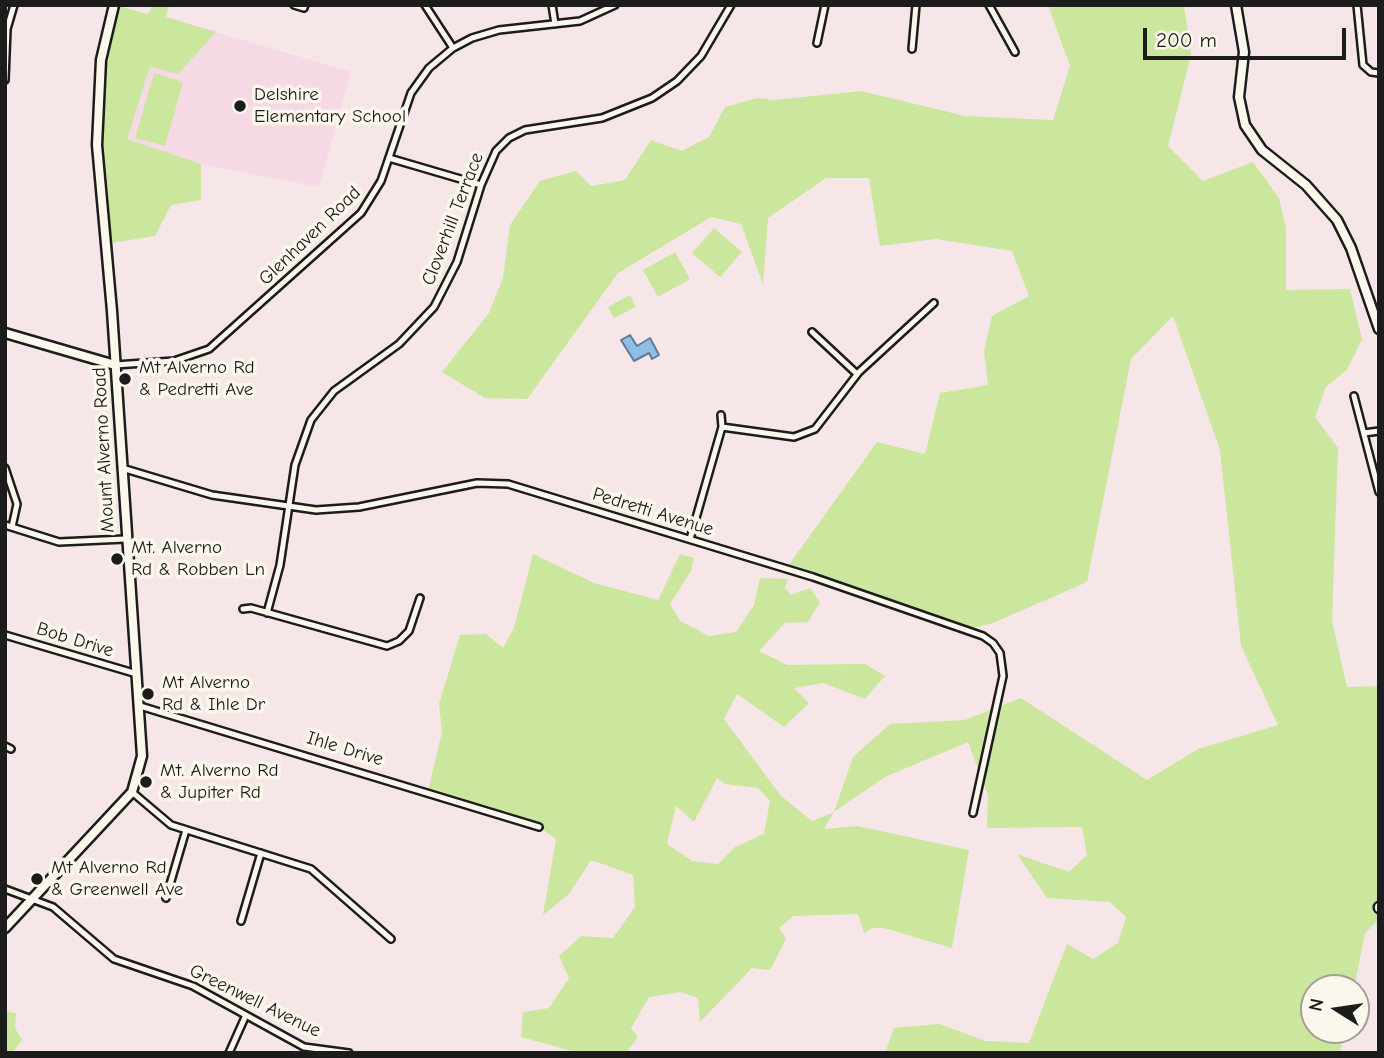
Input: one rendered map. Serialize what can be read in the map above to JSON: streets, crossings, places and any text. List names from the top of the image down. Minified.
{"streets":{"street":["Cloverhill Terrace","Glenhaven Road","Mount Alverno Road","Pedretti Avenue","Bob Drive","Ihle Drive","Greenwell Avenue"]},"crossings":[["Cloverhill Terrace","Pedretti Avenue"],["Glenhaven Road","Mount Alverno Road"],["Mount Alverno Road","Pedretti Avenue"],["Mount Alverno Road","Bob Drive"],["Mount Alverno Road","Ihle Drive"],["Mount Alverno Road","Greenwell Avenue"]],"places":["Delshire Elementary School","Mt Alverno Rd & Pedretti Ave","Mt. Alverno Rd & Robben Ln","Mt Alverno Rd & Ihle Dr","Mt. Alverno Rd & Jupiter Rd","Mt Alverno Rd & Greenwell Ave"],"scale_bar":"200 m","north":"left"}
